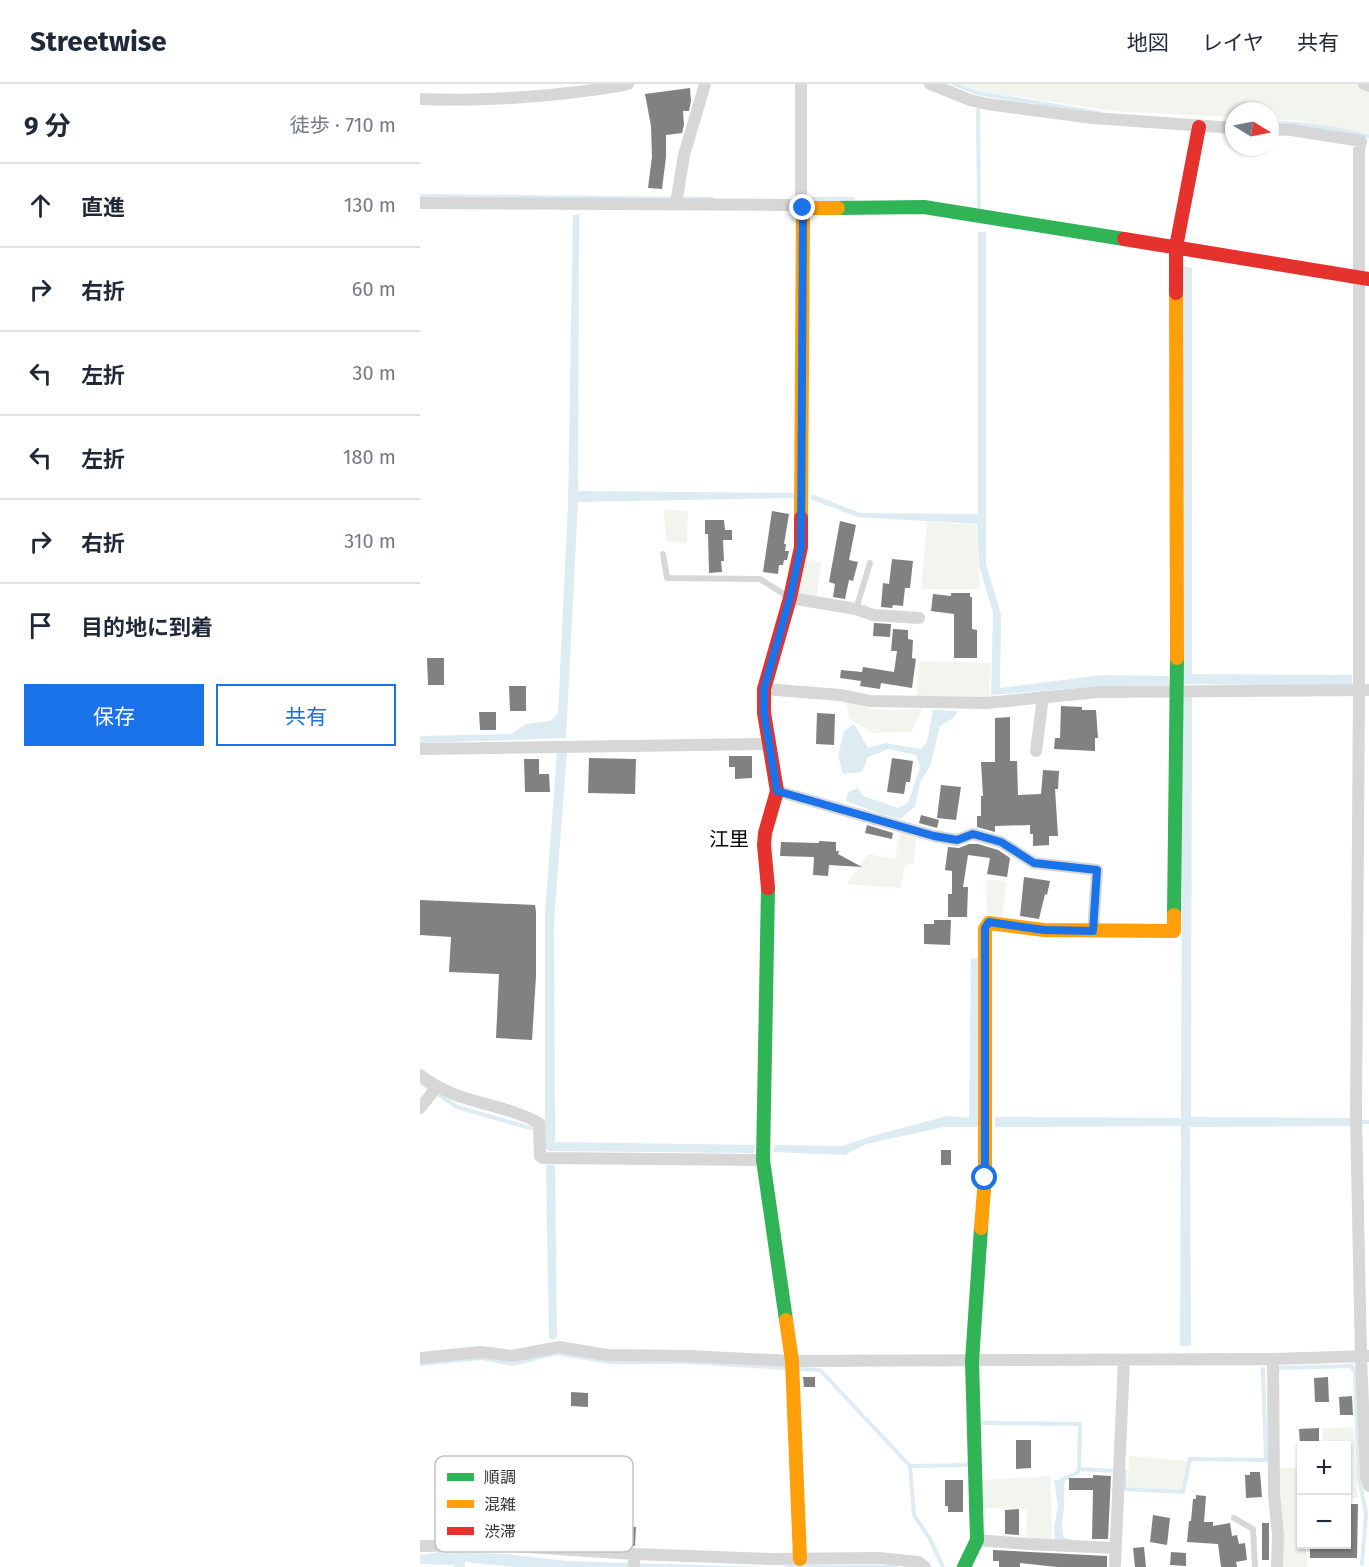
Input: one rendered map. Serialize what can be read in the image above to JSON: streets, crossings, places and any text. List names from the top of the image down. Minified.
{"districts":["江里"],"legend":["順調","混雑","渋滞"],"north":"right","page":{"header":"Streetwise","nav":["地図","レイヤ","共有"],"heading":["9 分","徒歩 · 710 m"],"list":[["直進","130 m"],["右折","60 m"],["左折","30 m"],["左折","180 m"],["右折","310 m"],"目的地に到着"],"buttons":["保存","共有"],"map_buttons":["+","−"]}}
